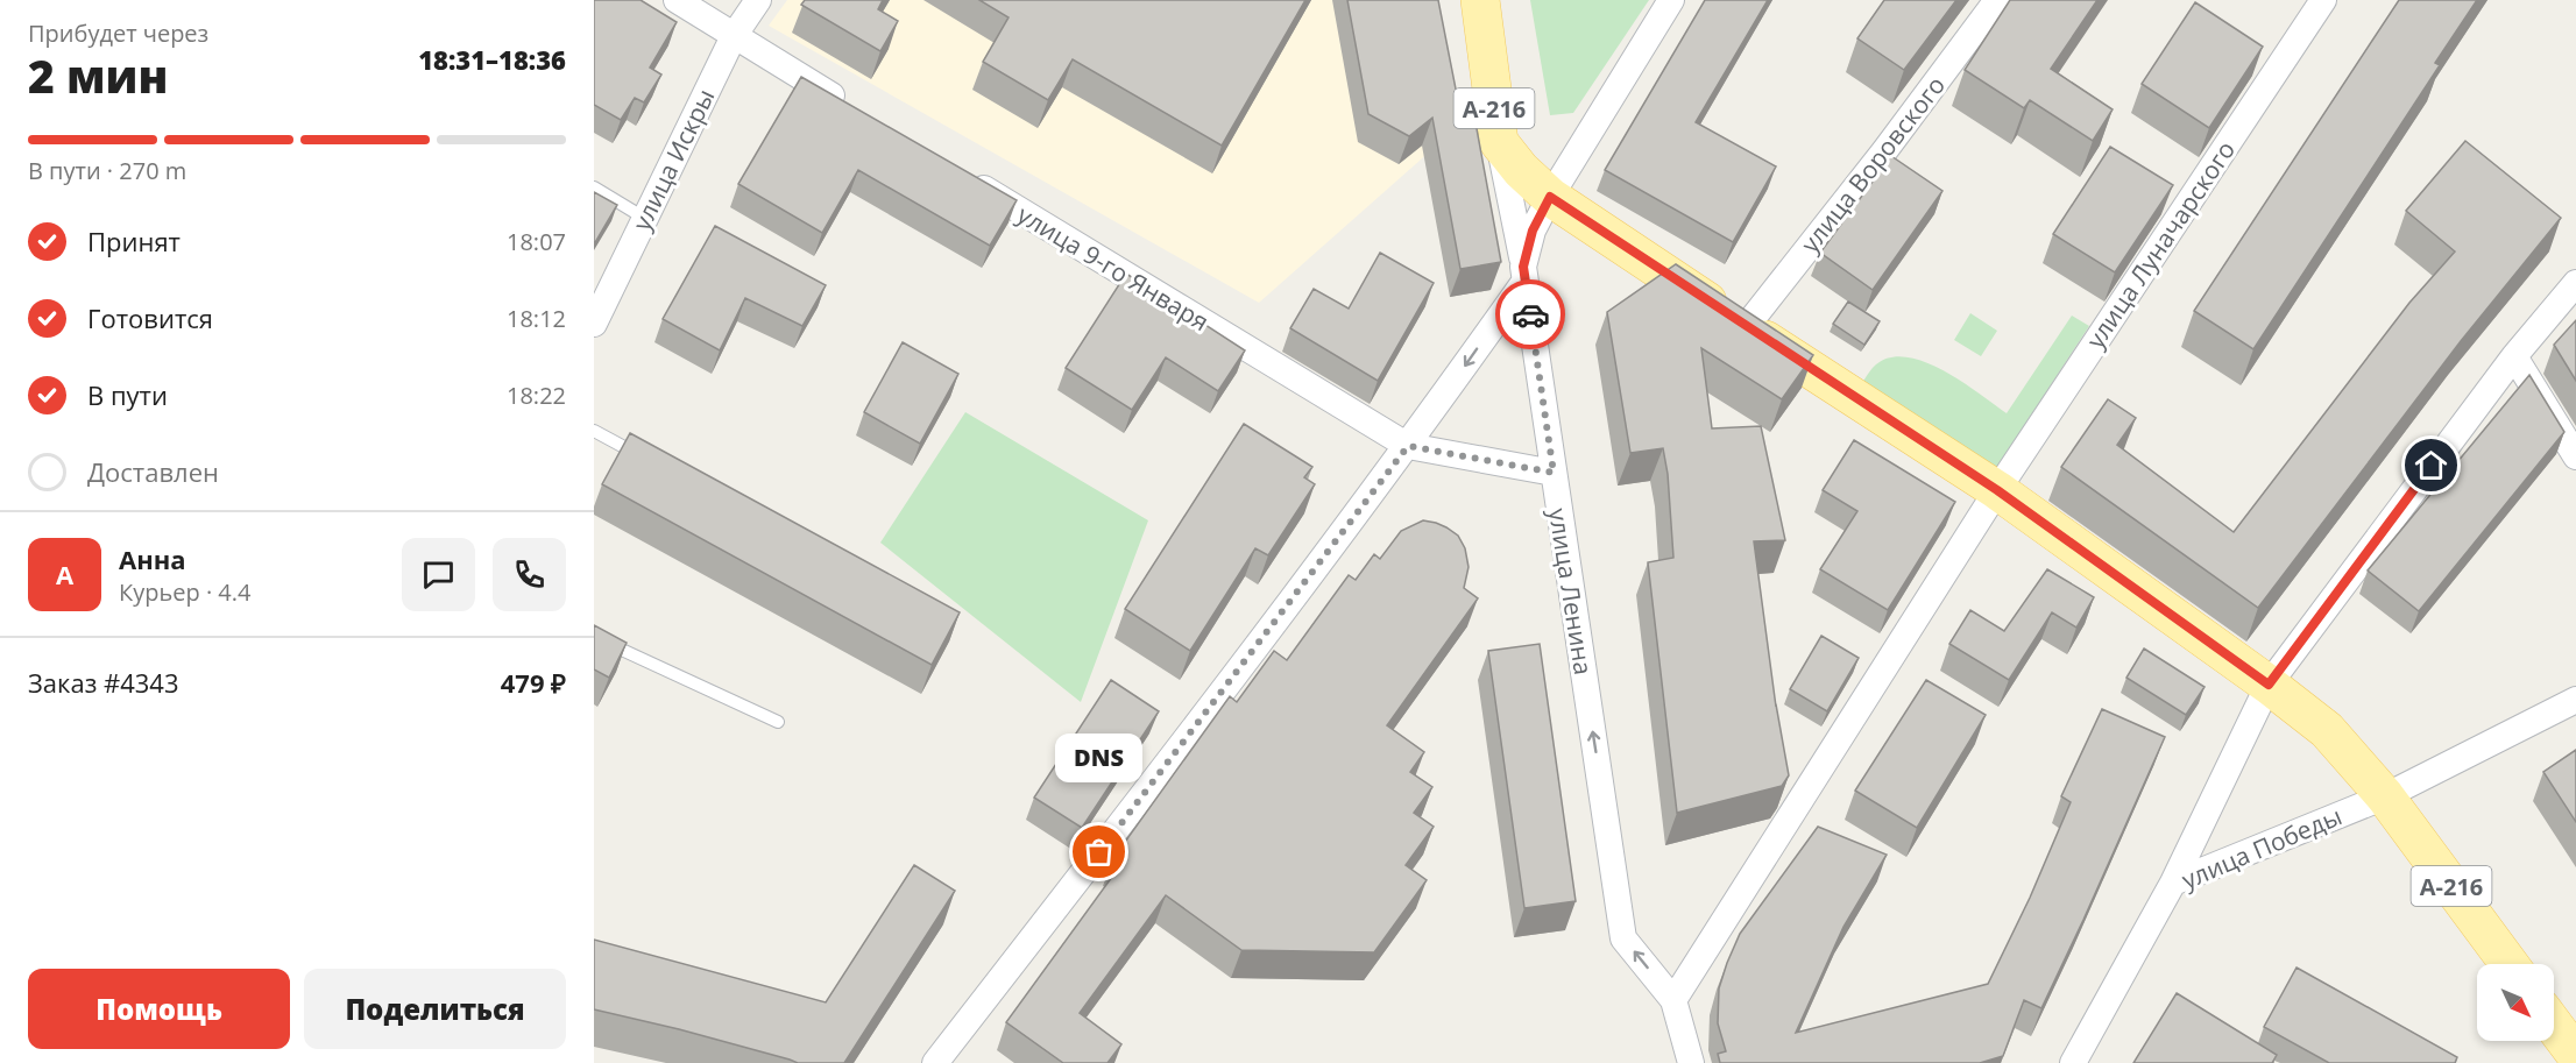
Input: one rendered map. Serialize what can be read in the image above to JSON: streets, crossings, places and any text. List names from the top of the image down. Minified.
{"streets":{"main road":["А-216"],"street":["улица Искры","улица Воровского","улица Луначарского","улица 9-го Января","улица Ленина","улица Победы"]},"crossings":[["А-216","улица Воровского"],["А-216","улица Луначарского"],["А-216","улица Ленина"],["А-216","улица Победы"],["улица Луначарского","улица Ленина"]],"one_way":["улица Ленина"],"places":["DNS"],"north":"bottom right","page":{"heading":["2 мин","Прибудет через","18:31–18:36"],"panel":["Анна","Курьер · 4.4","Заказ #4343","479 ₽"],"bar":"В пути · 270 m","list":[["Принят","18:07"],["Готовится","18:12"],["В пути","18:22"],"Доставлен"],"round":"А","bubble":"DNS","buttons":["Помощь","Поделиться"]}}
